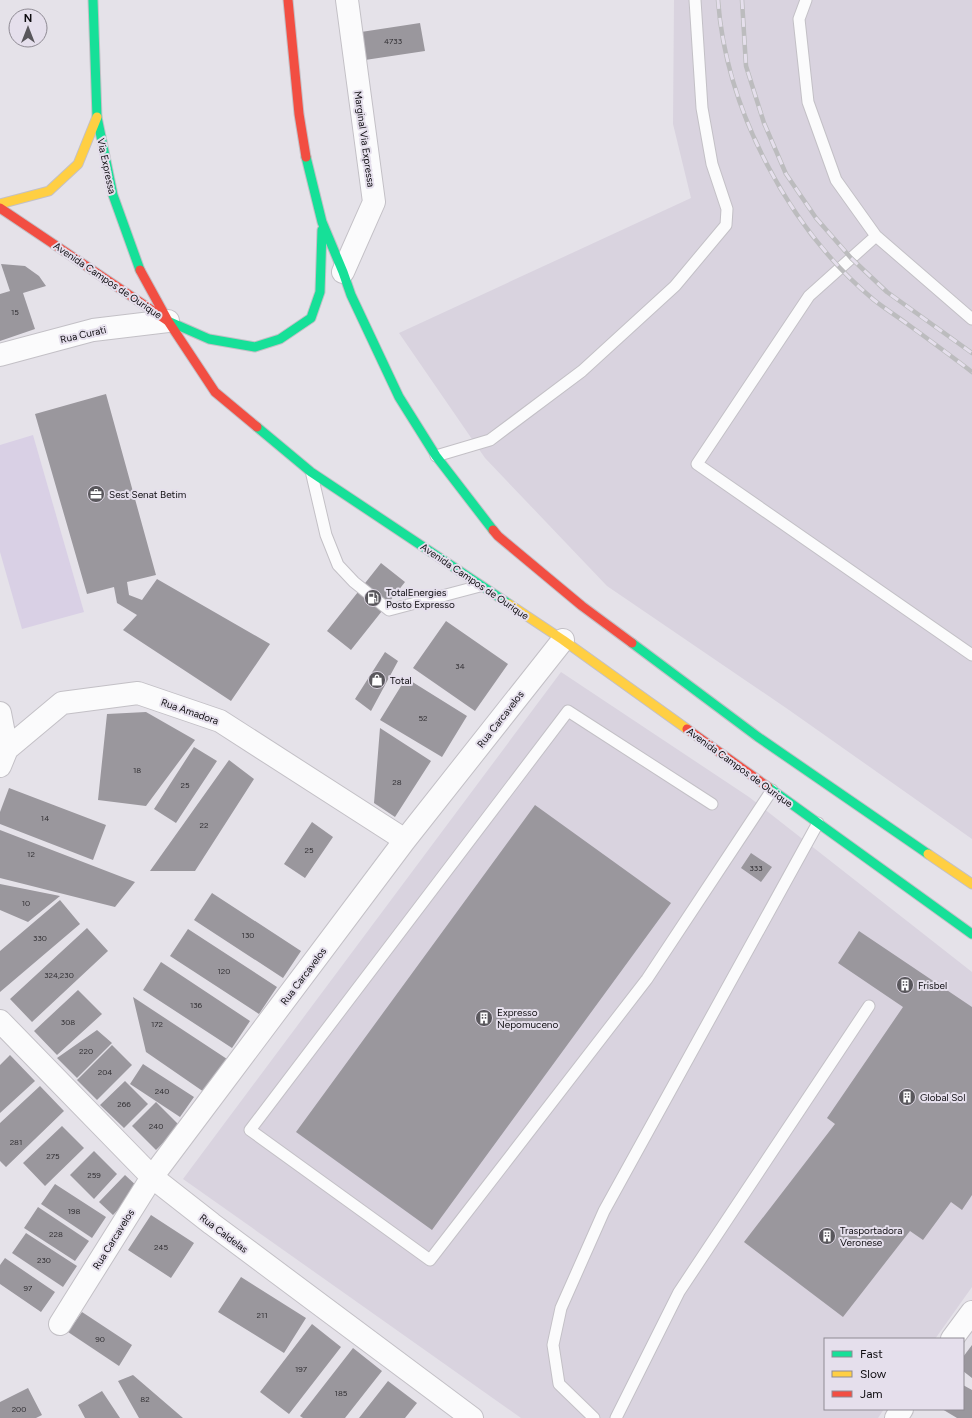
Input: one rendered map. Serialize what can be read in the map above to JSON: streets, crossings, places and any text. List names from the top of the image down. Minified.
{"streets":{"main road":["Via Expressa","Avenida Campos de Ourique"],"street":["Marginal Via Expressa","Rua Curati","Rua Amadora","Rua Carcavelos","Rua Caldelas"]},"crossings":[["Via Expressa","Avenida Campos de Ourique"],["Via Expressa","Rua Curati"],["Avenida Campos de Ourique","Rua Curati"],["Avenida Campos de Ourique","Rua Carcavelos"],["Rua Amadora","Rua Carcavelos"],["Rua Carcavelos","Rua Caldelas"]],"places":{"office":["Sest Senat Betim"],"fuel station":["TotalEnergies Posto Expresso"],"shop":["Total"],"building":["Frisbel","Expresso Nepomuceno","Global Sol","Trasportadora Veronese"]},"house_numbers":["4733","15","34","52","18","28","25","14","22","25","12","333","10","130","330","120","324,230","136","308","172","220","204","240","266","240","281","275","259","198","228","245","230","97","211","90","197","185","82","200"],"legend":["Fast","Slow","Jam"],"north":"top"}
